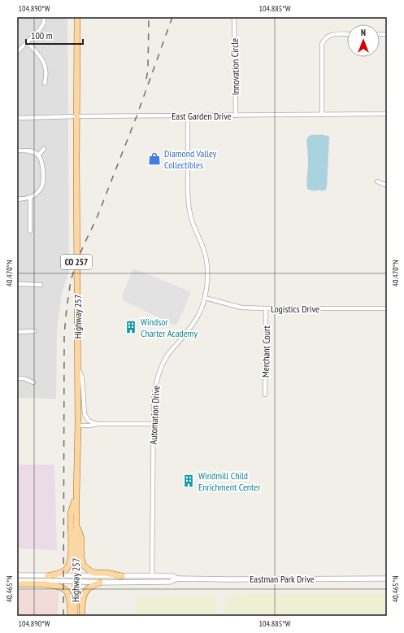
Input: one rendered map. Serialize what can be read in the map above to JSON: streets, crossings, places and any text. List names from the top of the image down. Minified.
{"streets":{"main road":["CO 257","Highway 257"],"street":["Innovation Circle","East Garden Drive","Logistics Drive","Merchant Court","Automation Drive","Eastman Park Drive"]},"crossings":[["Innovation Circle","East Garden Drive"],["East Garden Drive","Highway 257"],["East Garden Drive","Automation Drive"],["Logistics Drive","Merchant Court"],["Logistics Drive","Automation Drive"],["Highway 257","Eastman Park Drive"],["Automation Drive","Eastman Park Drive"]],"places":{"shop":["Diamond Valley Collectibles"],"building":["Windsor Charter Academy","Windmill Child Enrichment Center"]},"scale_bar":"100 m","north":"top","coordinates":["104.890°W","104.885°W","40.470°N","40.465°N"]}
